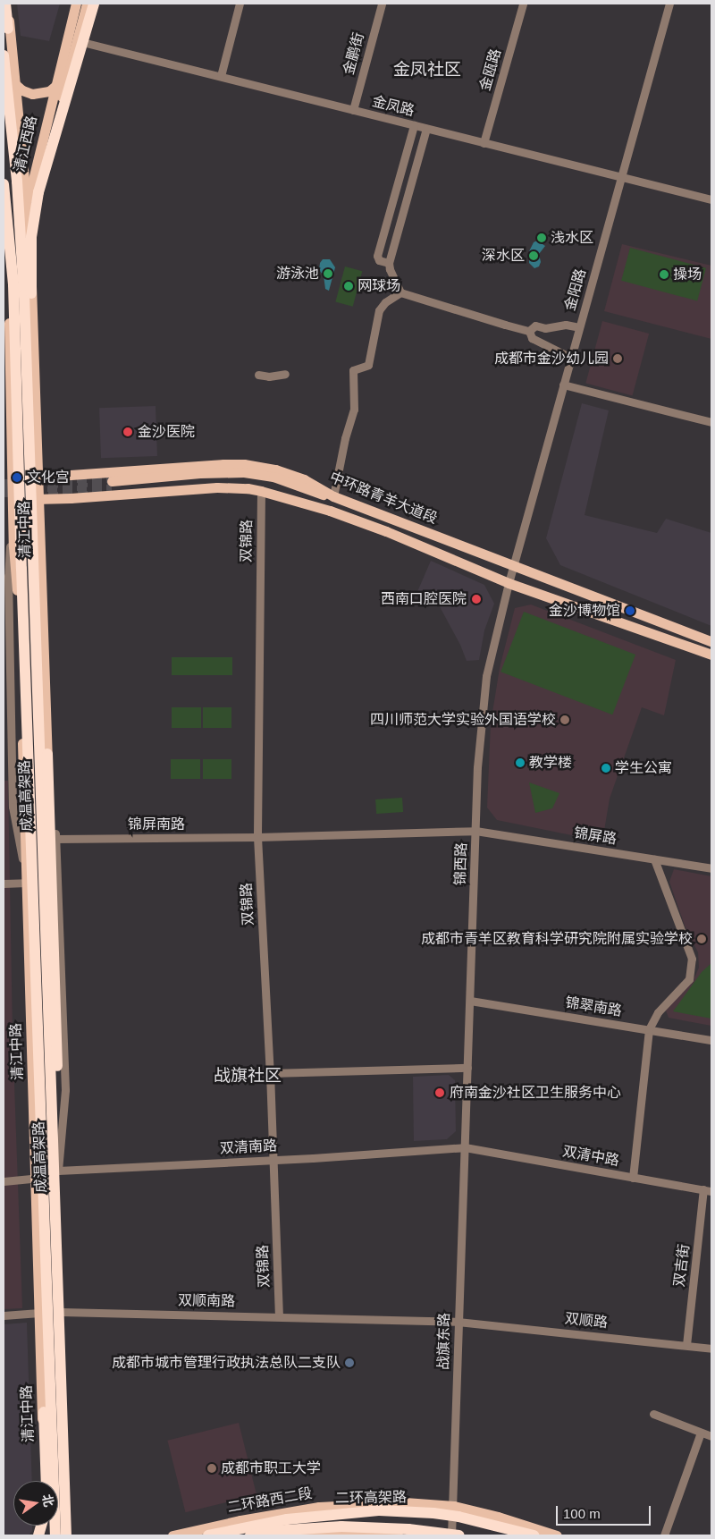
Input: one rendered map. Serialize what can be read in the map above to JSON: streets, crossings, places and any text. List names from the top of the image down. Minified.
{"streets":{"highway":["成温高架路","二环高架路"],"main road":["清江西路","中环路青羊大道段","清江中路","二环路西二段"],"street":["金鹏街","金瓯路","金凤路","金阳路","双锦路","锦屏南路","锦屏路","锦西路","锦翠南路","双清南路","双清中路","双吉街","双顺南路","双顺路","战旗东路"]},"crossings":[["金鹏街","金凤路"],["金瓯路","金凤路"],["金凤路","清江西路"],["金凤路","金阳路"],["清江西路","清江中路"],["金阳路","中环路青羊大道段"],["金阳路","锦西路"],["中环路青羊大道段","清江中路"],["中环路青羊大道段","双锦路"],["中环路青羊大道段","锦西路"],["清江中路","成温高架路"],["清江中路","锦屏南路"],["清江中路","双清南路"],["清江中路","双顺南路"],["双锦路","锦屏南路"],["双锦路","锦屏路"],["双锦路","双清南路"],["双锦路","双顺南路"],["锦屏南路","锦屏路"],["锦屏路","锦西路"],["锦西路","锦翠南路"],["锦西路","双清南路"],["锦西路","双清中路"],["锦西路","战旗东路"],["双清南路","双清中路"],["双清南路","战旗东路"],["双清中路","双吉街"],["双清中路","战旗东路"],["双吉街","双顺路"],["双顺南路","双顺路"],["双顺南路","战旗东路"],["双顺路","战旗东路"],["战旗东路","二环路西二段"]],"districts":["金凤社区","战旗社区"],"places":["浅水区","深水区","游泳池","操场","网球场","成都市金沙幼儿园","金沙医院","文化宫","西南口腔医院","金沙博物馆","四川师范大学实验外国语学校","教学楼","学生公寓","成都市青羊区教育科学研究院附属实验学校","府南金沙社区卫生服务中心","成都市城市管理行政执法总队二支队","成都市职工大学"],"scale_bar":"100 m","north":"right"}
